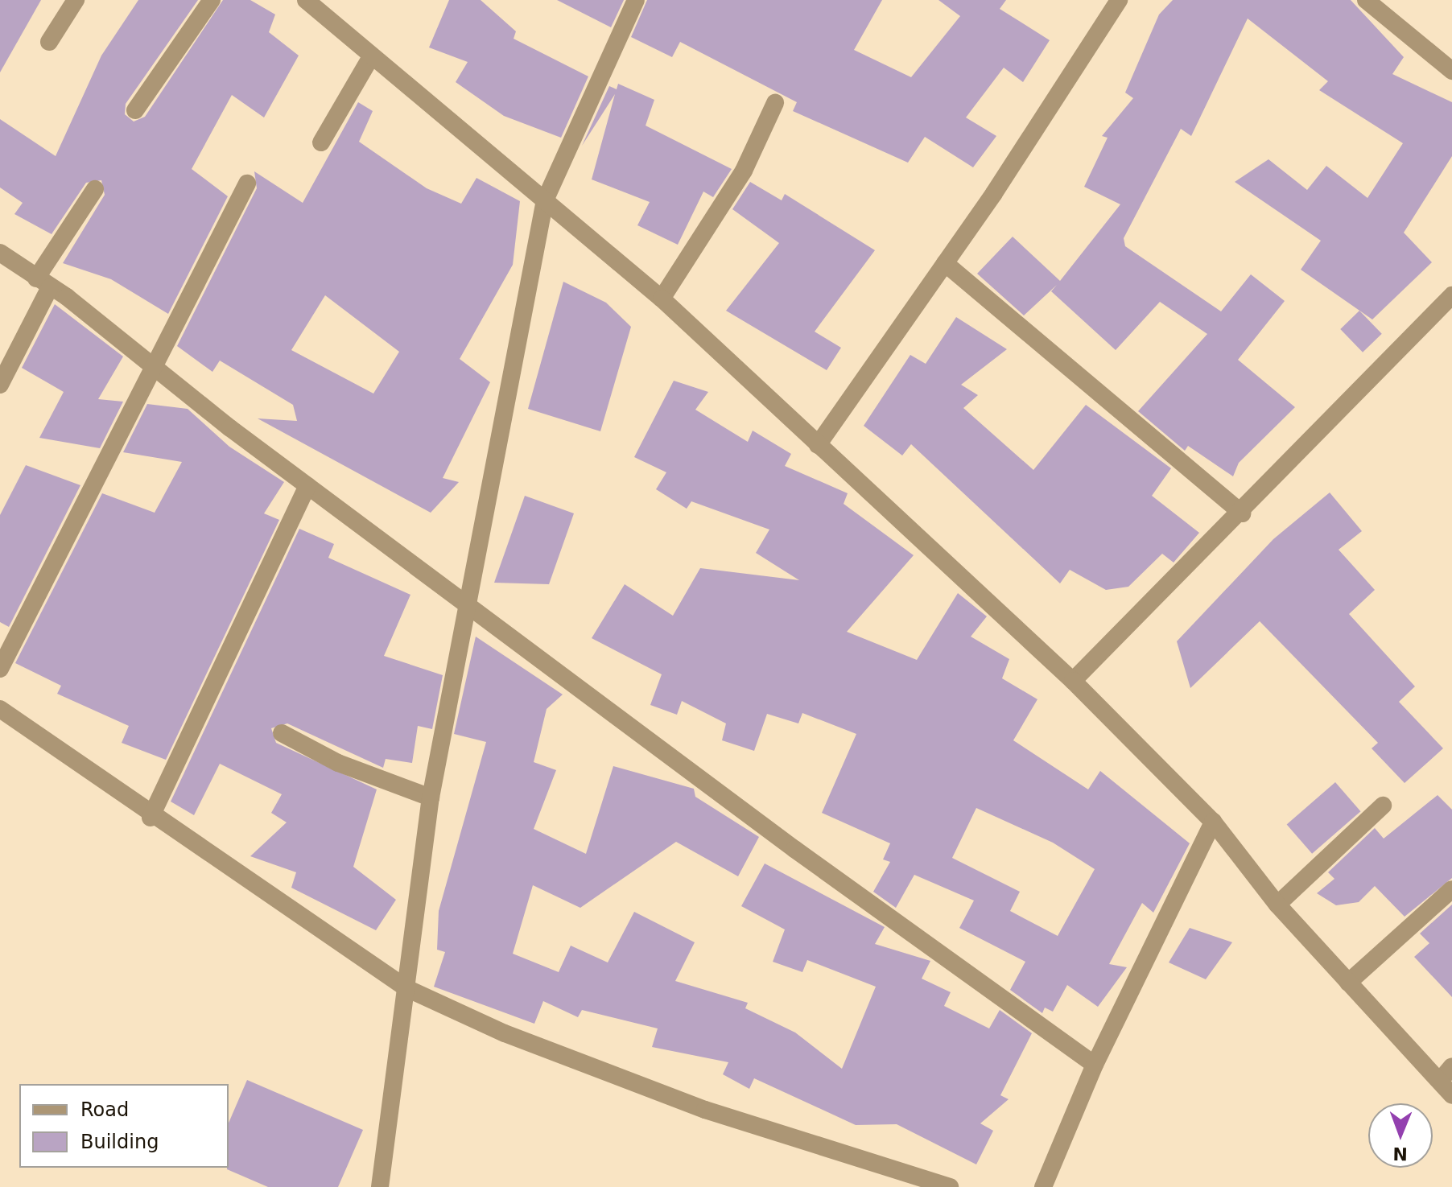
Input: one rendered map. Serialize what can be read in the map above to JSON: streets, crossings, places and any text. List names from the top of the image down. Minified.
{"legend":["Road","Building"],"north":"bottom"}
